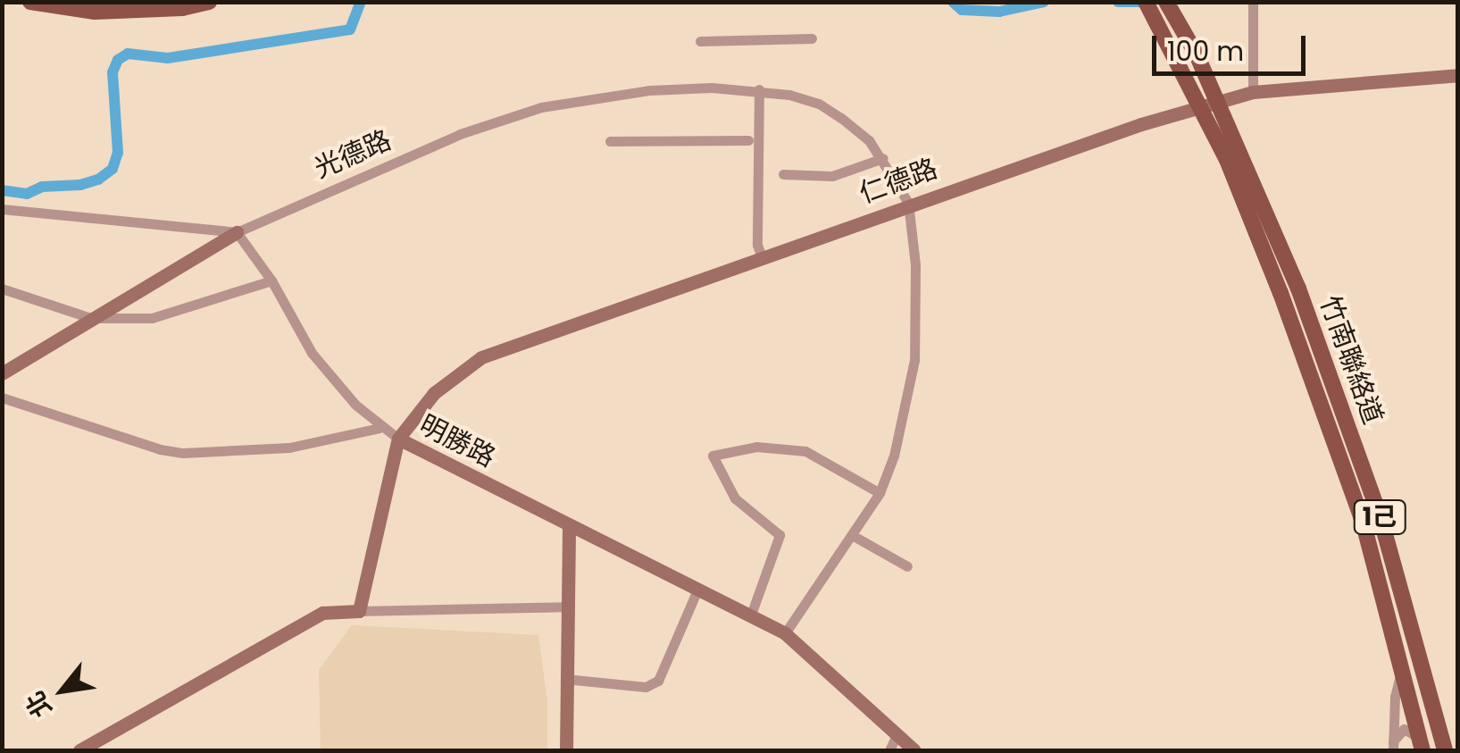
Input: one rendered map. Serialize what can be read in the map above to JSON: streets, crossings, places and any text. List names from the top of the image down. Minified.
{"streets":{"main road":["竹南聯絡道","1己"],"street":["光德路","仁德路","明勝路"]},"crossings":[["光德路","仁德路"],["光德路","明勝路"],["仁德路","明勝路"]],"scale_bar":"100 m","north":"bottom left"}
